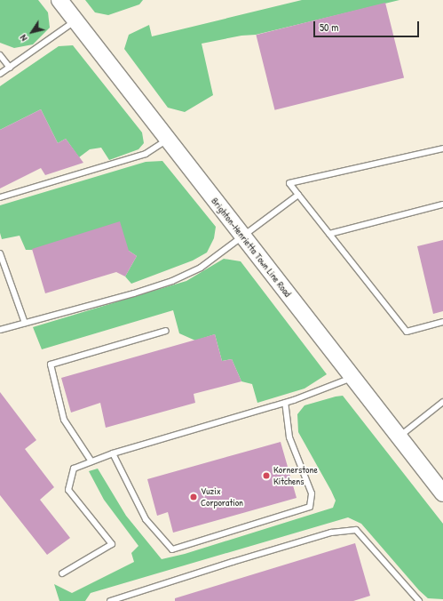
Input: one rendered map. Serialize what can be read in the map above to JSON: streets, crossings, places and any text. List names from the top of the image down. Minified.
{"streets":{"street":["Brighton-Henrietta Town Line Road"]},"places":["Kornerstone Kitchens","Vuzix Corporation"],"scale_bar":"50 m","north":"bottom left"}
